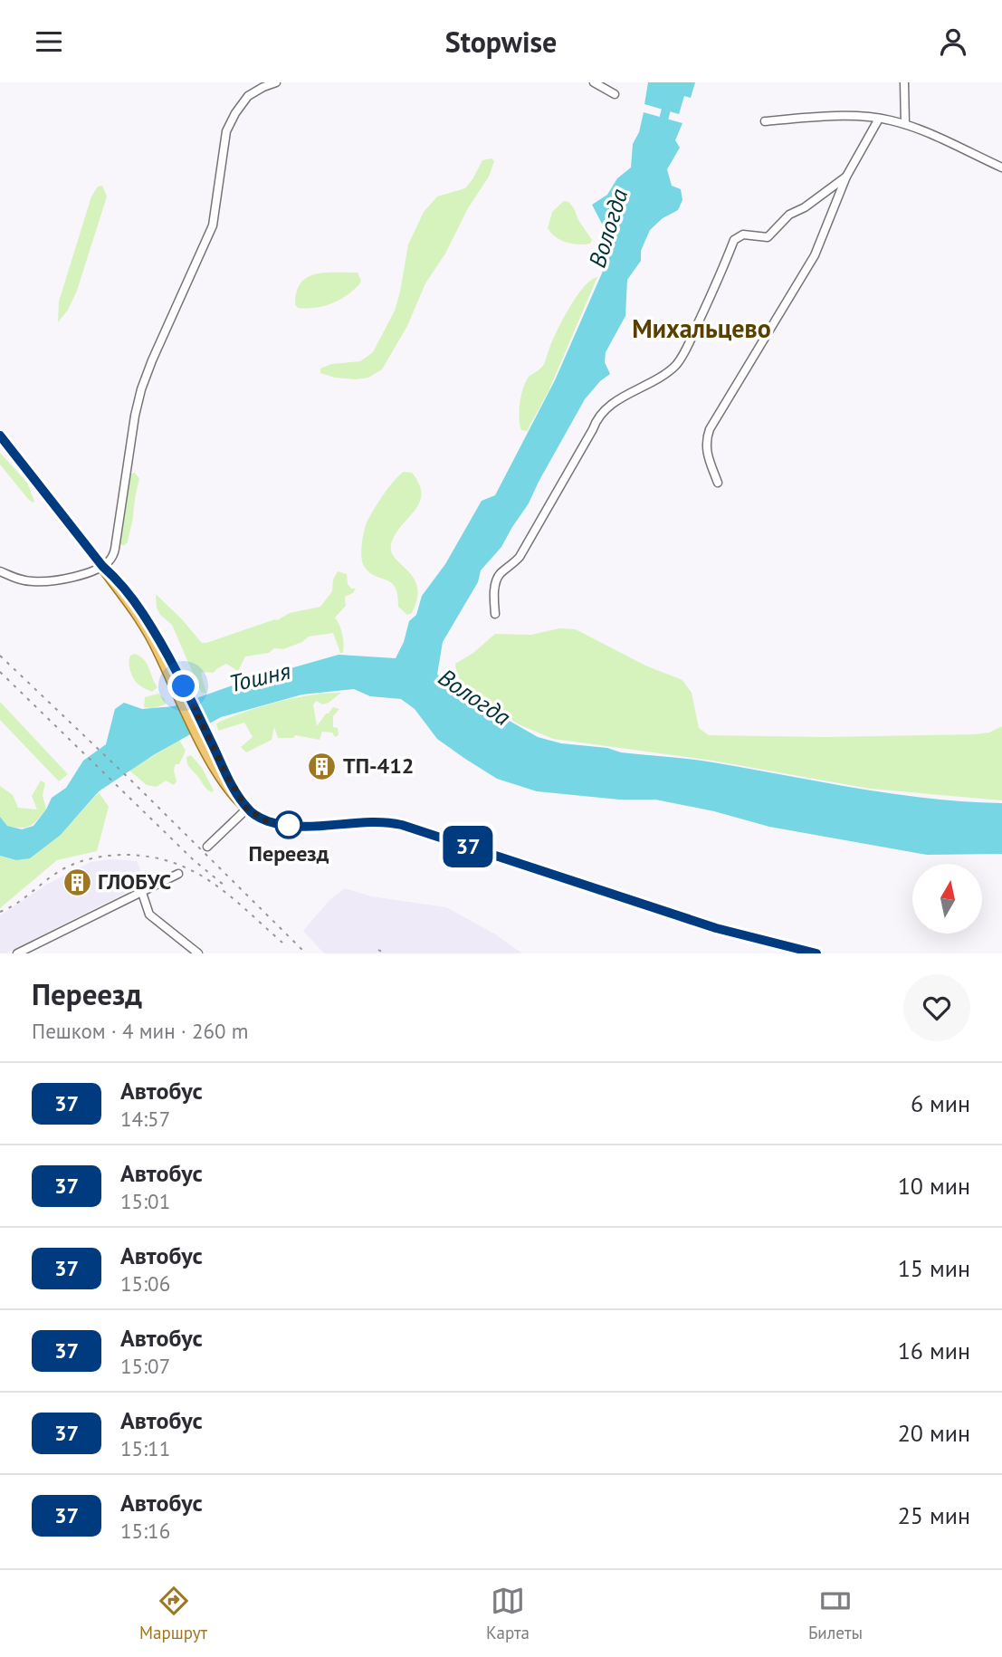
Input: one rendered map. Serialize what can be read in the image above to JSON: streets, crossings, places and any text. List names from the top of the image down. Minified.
{"districts":["Михальцево"],"water":["Вологда","Тошня"],"places":{"building":["ТП-412","ГЛОБУС"],"other":["Переезд"]},"lines":["bus line 37"],"north":"top","page":{"header":"Stopwise","on_map":"37","heading":["Переезд","Пешком · 4 мин · 260 m"],"list":[{"mark":"37","name":"Автобус","note":"14:57","value":"6 мин"},{"mark":"37","name":"Автобус","note":"15:01","value":"10 мин"},{"mark":"37","name":"Автобус","note":"15:06","value":"15 мин"},{"mark":"37","name":"Автобус","note":"15:07","value":"16 мин"},{"mark":"37","name":"Автобус","note":"15:11","value":"20 мин"},{"mark":"37","name":"Автобус","note":"15:16","value":"25 мин"}],"tabs":["Маршрут","Карта","Билеты"]}}
